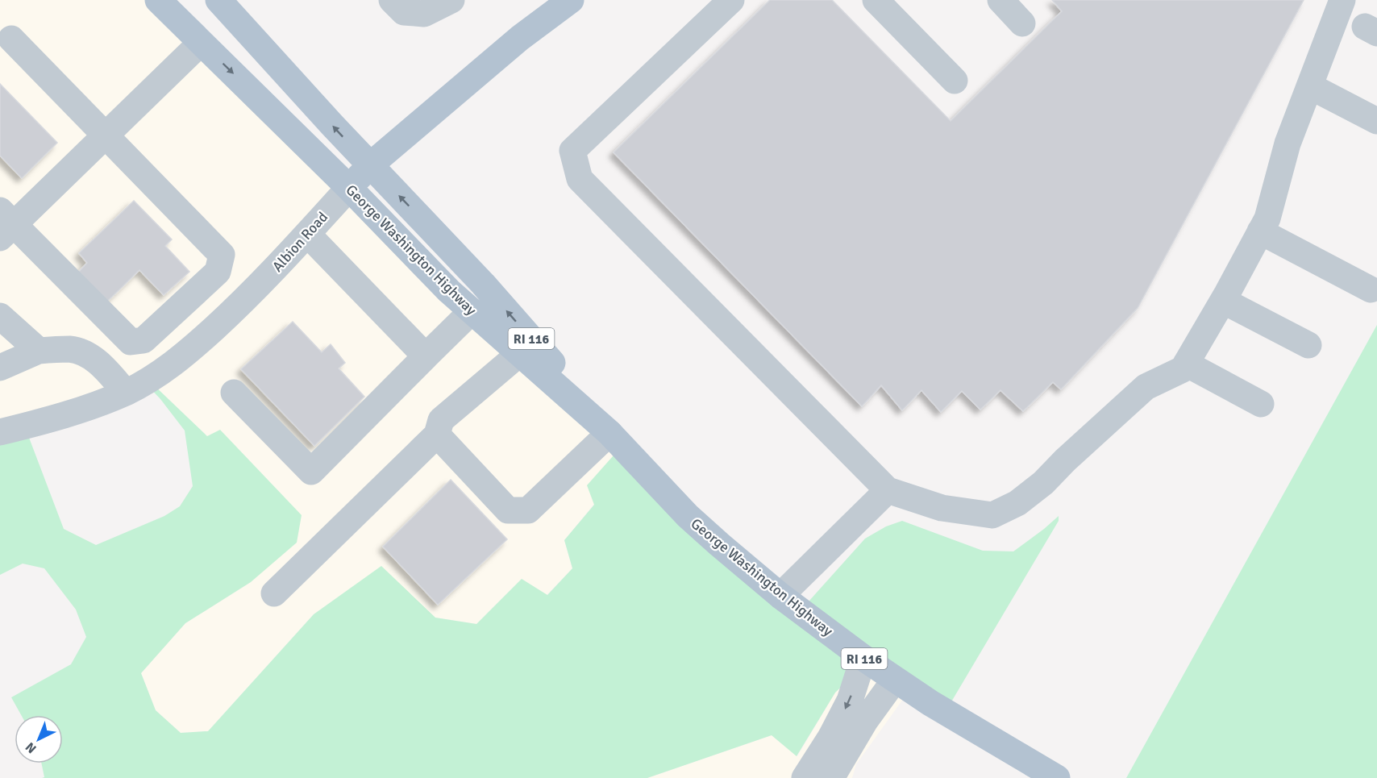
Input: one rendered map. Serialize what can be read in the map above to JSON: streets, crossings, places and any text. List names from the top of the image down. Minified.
{"streets":{"main road":["Albion Road","George Washington Highway","RI 116"]},"crossings":[["Albion Road","George Washington Highway"]],"north":"bottom left"}
